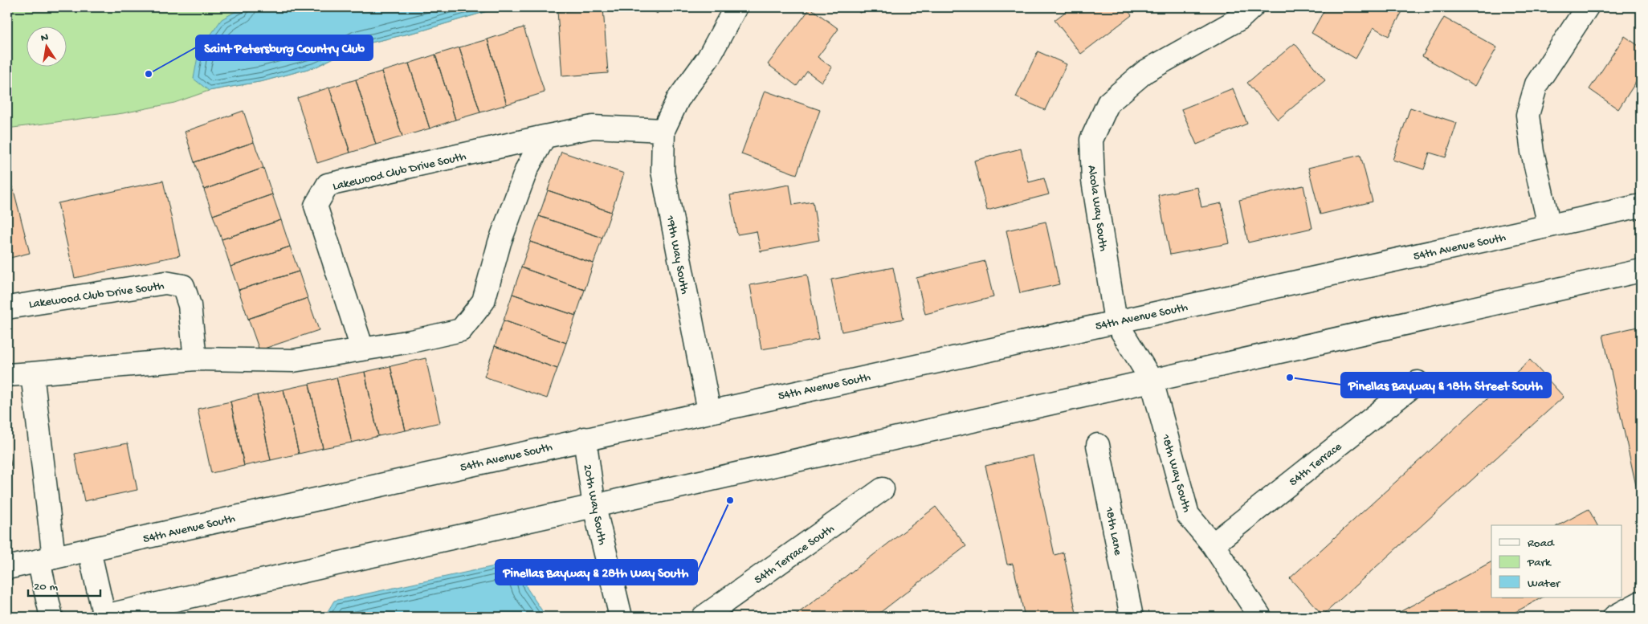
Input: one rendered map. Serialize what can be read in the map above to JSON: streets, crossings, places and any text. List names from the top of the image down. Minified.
{"streets":{"street":["Lakewood Club Drive South","Alcola Way South","54th Avenue South","19th Way South","54th Terrace","18th Way South","20th Way South","18th Lane","54th Terrace South"]},"crossings":[["Lakewood Club Drive South","19th Way South"],["Alcola Way South","54th Avenue South"],["Alcola Way South","18th Way South"],["54th Avenue South","19th Way South"],["54th Avenue South","18th Way South"],["54th Avenue South","20th Way South"],["54th Terrace","18th Way South"]],"places":["Saint Petersburg Country Club","Pinellas Bayway & 18th Street South","Pinellas Bayway & 28th Way South"],"legend":["Road","Park","Water"],"scale_bar":"20 m","north":"top"}
